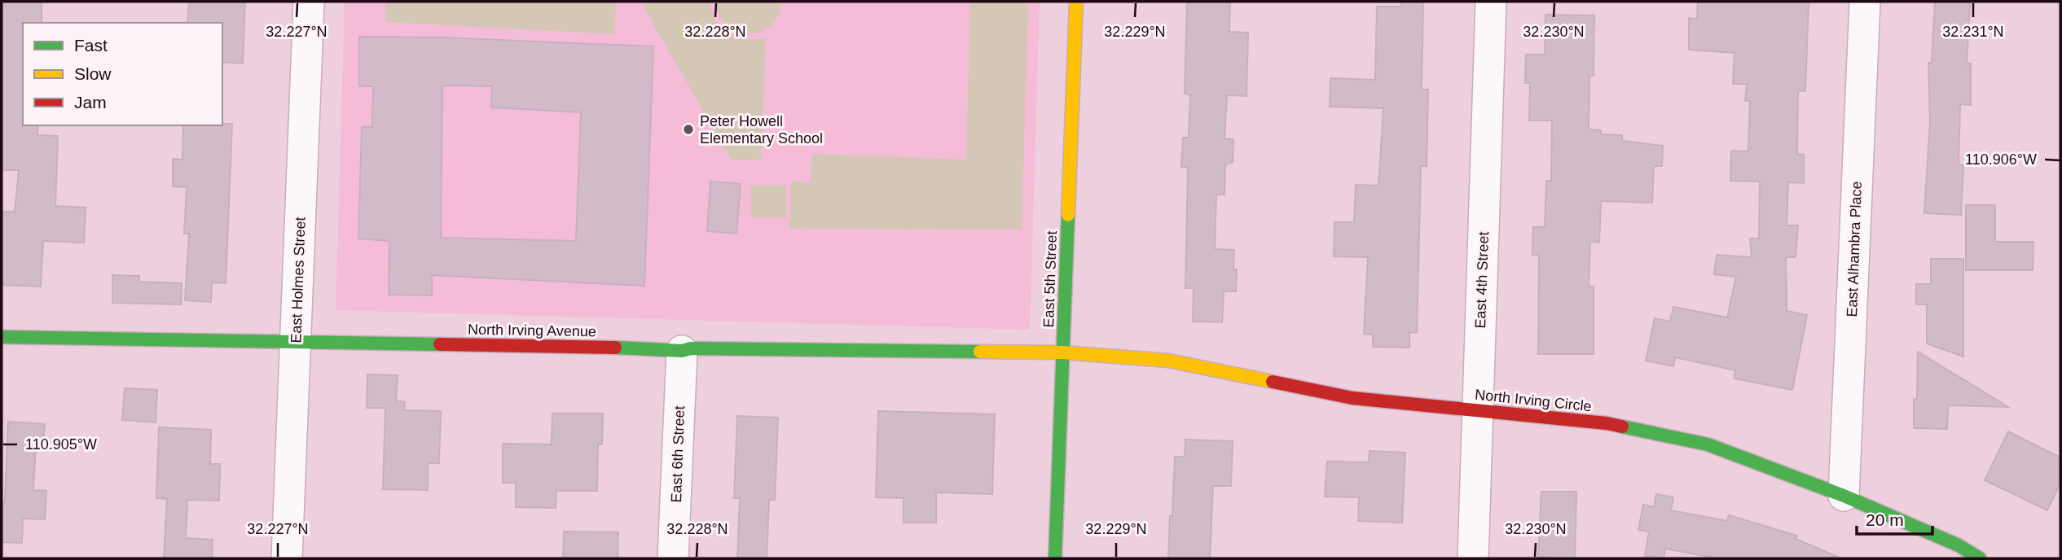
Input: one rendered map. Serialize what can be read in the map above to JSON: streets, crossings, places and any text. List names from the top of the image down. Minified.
{"streets":{"street":["East Alhambra Place","East 5th Street","East Holmes Street","East 4th Street","North Irving Avenue","North Irving Circle","East 6th Street"]},"crossings":[["East Alhambra Place","North Irving Circle"],["East 5th Street","North Irving Avenue"],["East 5th Street","North Irving Circle"],["East Holmes Street","North Irving Avenue"],["East 4th Street","North Irving Circle"],["North Irving Avenue","North Irving Circle"],["North Irving Avenue","East 6th Street"]],"places":["Peter Howell Elementary School"],"legend":["Fast","Slow","Jam"],"scale_bar":"20 m","coordinates":["32.227°N","32.228°N","32.229°N","32.230°N","32.231°N","110.906°W","110.905°W"]}
